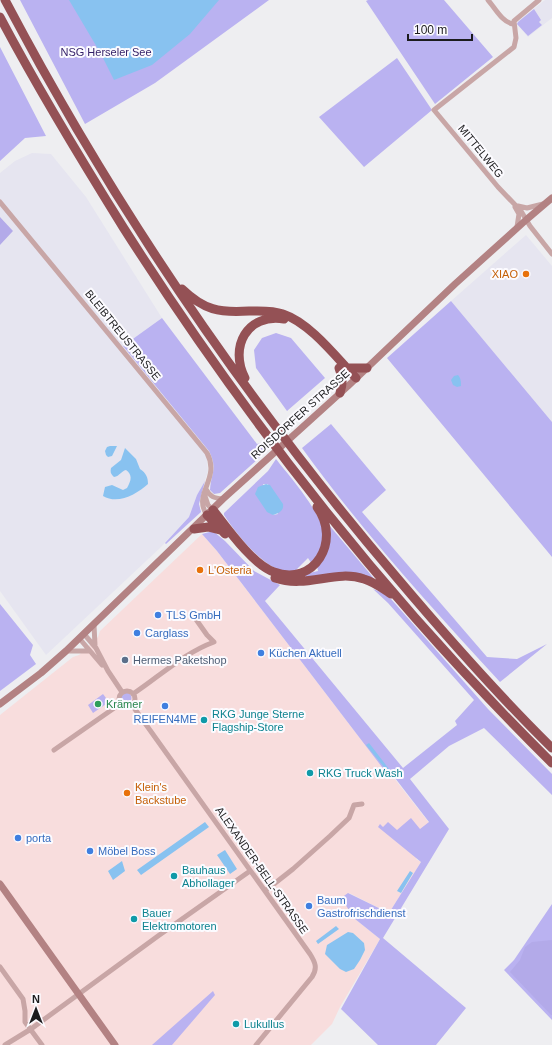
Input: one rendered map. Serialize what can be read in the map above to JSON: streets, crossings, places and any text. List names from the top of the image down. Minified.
{"streets":{"main road":["ROISDORFER STRASSE"],"street":["MITTELWEG","BLEIBTREUSTRASSE","ALEXANDER-BELL-STRASSE"]},"crossings":[["MITTELWEG","ROISDORFER STRASSE"],["BLEIBTREUSTRASSE","ROISDORFER STRASSE"]],"parks":["NSG Herseler See"],"places":["XIAO","L'Osteria","TLS GmbH","Carglass","Küchen Aktuell","Hermes Paketshop","Krämer","REIFEN4ME","RKG Junge Sterne Flagship-Store","RKG Truck Wash","Klein's Backstube","porta","Möbel Boss","Bauhaus Abhollager","Baum Gastrofrischdienst","Bauer Elektromotoren","Lukullus"],"scale_bar":"100 m","north":"top"}
